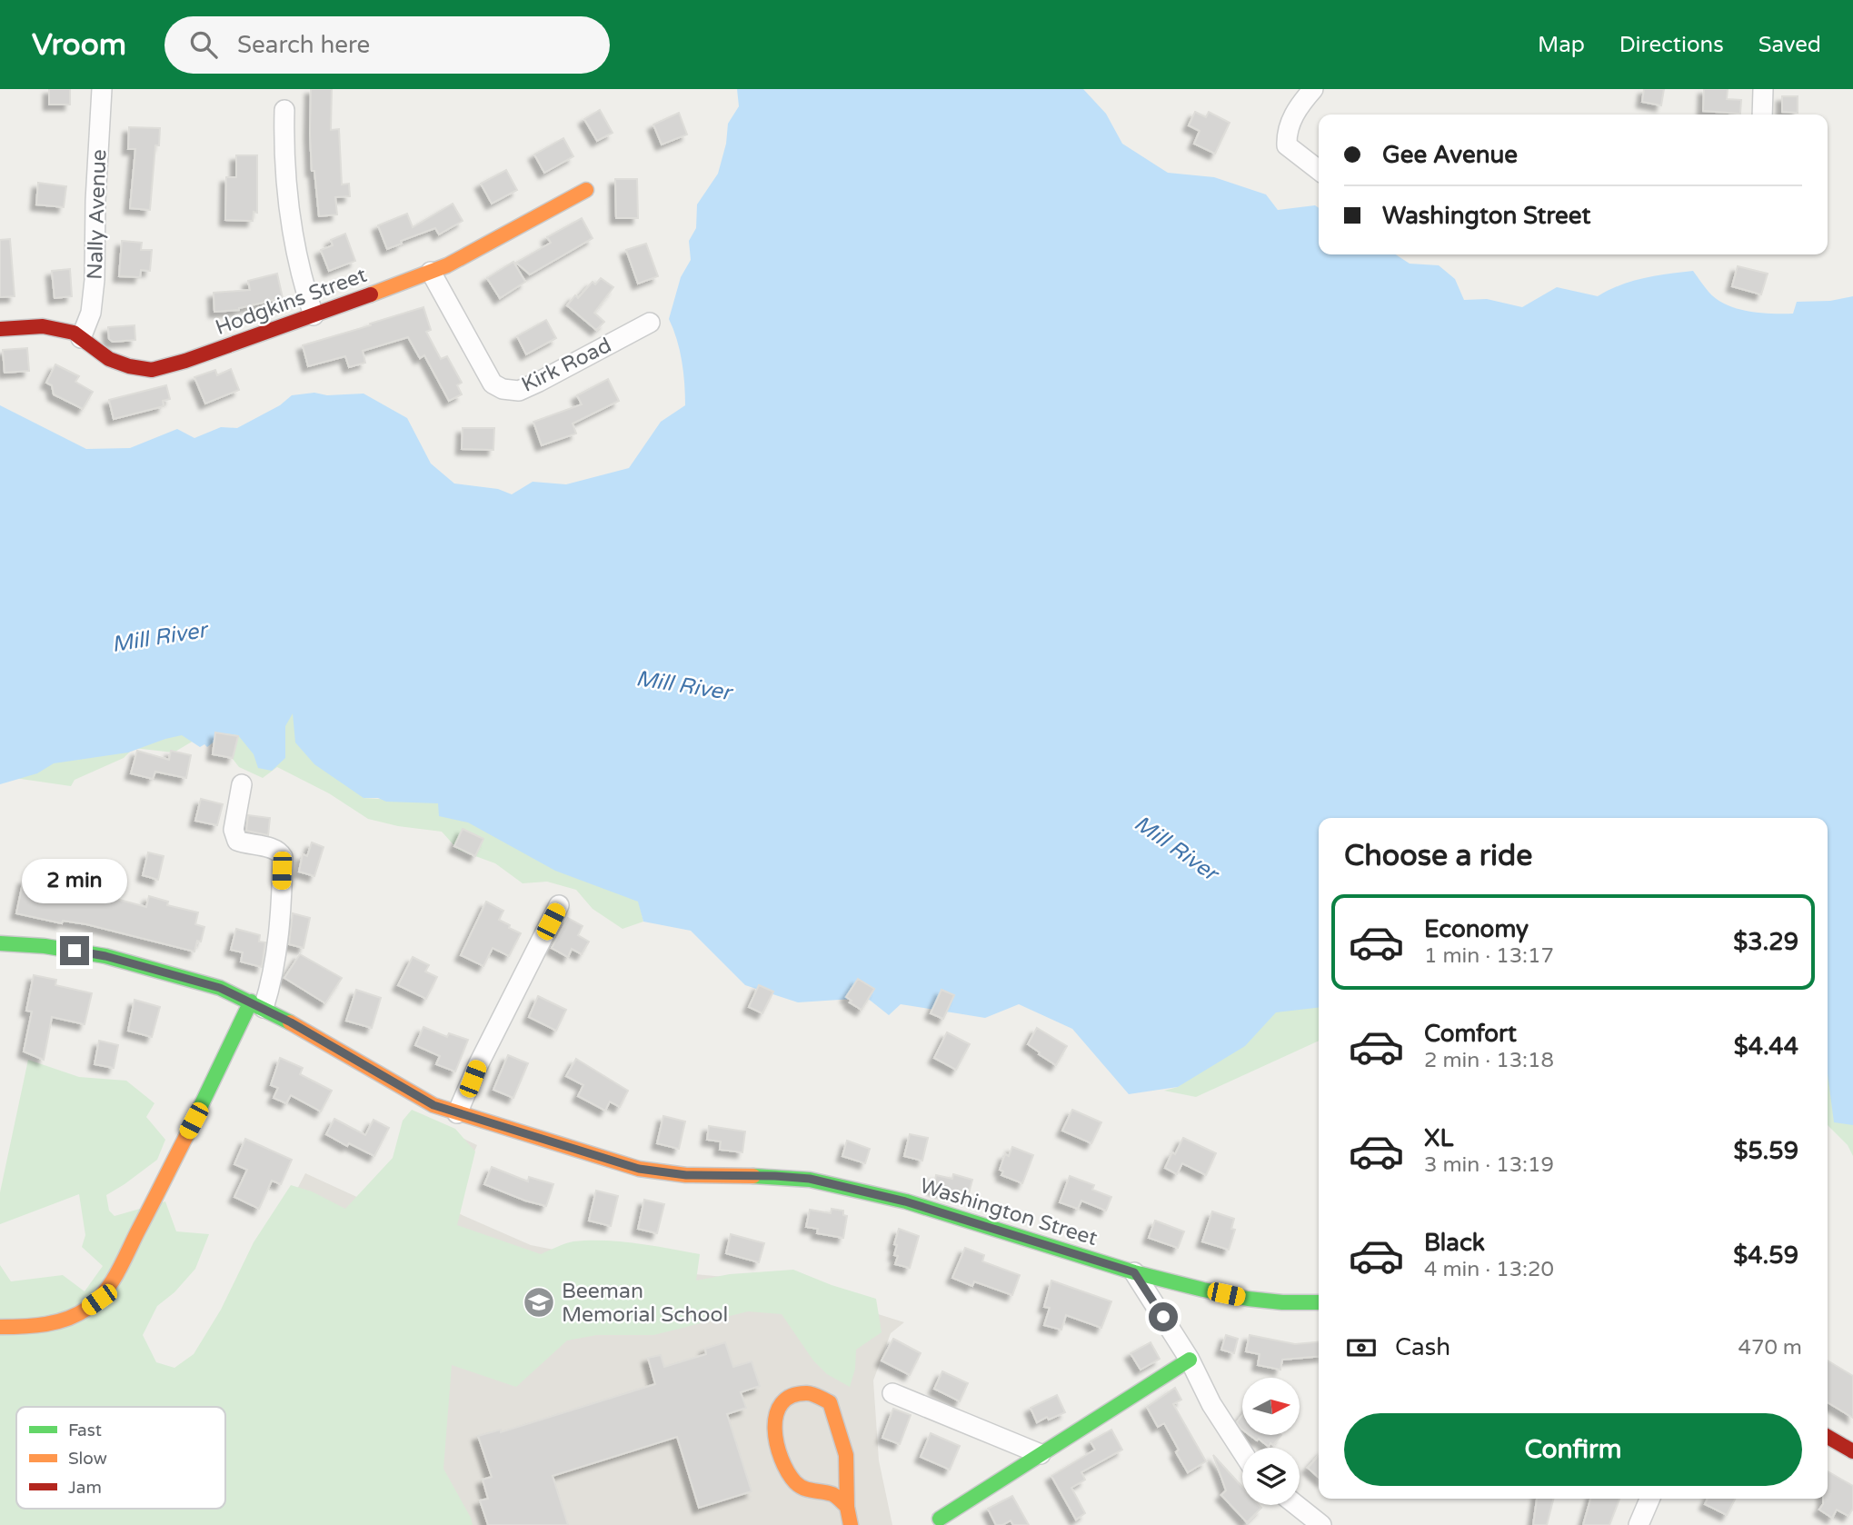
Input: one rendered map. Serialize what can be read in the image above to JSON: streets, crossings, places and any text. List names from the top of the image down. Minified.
{"streets":{"street":["Nally Avenue","Hodgkins Street","Kirk Road","Washington Street"]},"crossings":[["Nally Avenue","Hodgkins Street"],["Hodgkins Street","Kirk Road"]],"water":["Mill River"],"places":{"school or university":["Beeman Memorial School"]},"legend":["Fast","Slow","Jam"],"north":"right","page":{"header":"Vroom","search":"Search here","nav":["Map","Directions","Saved"],"banner":["Gee Avenue","Washington Street"],"heading":"Choose a ride","bubble":"2 min","list":[{"name":"Economy","note":"1 min · 13:17","value":"$3.29"},{"name":"Comfort","note":"2 min · 13:18","value":"$4.44"},{"name":"XL","note":"3 min · 13:19","value":"$5.59"},{"name":"Black","note":"4 min · 13:20","value":"$4.59"}],"pay":["Cash","470 m"],"buttons":"Confirm"}}
